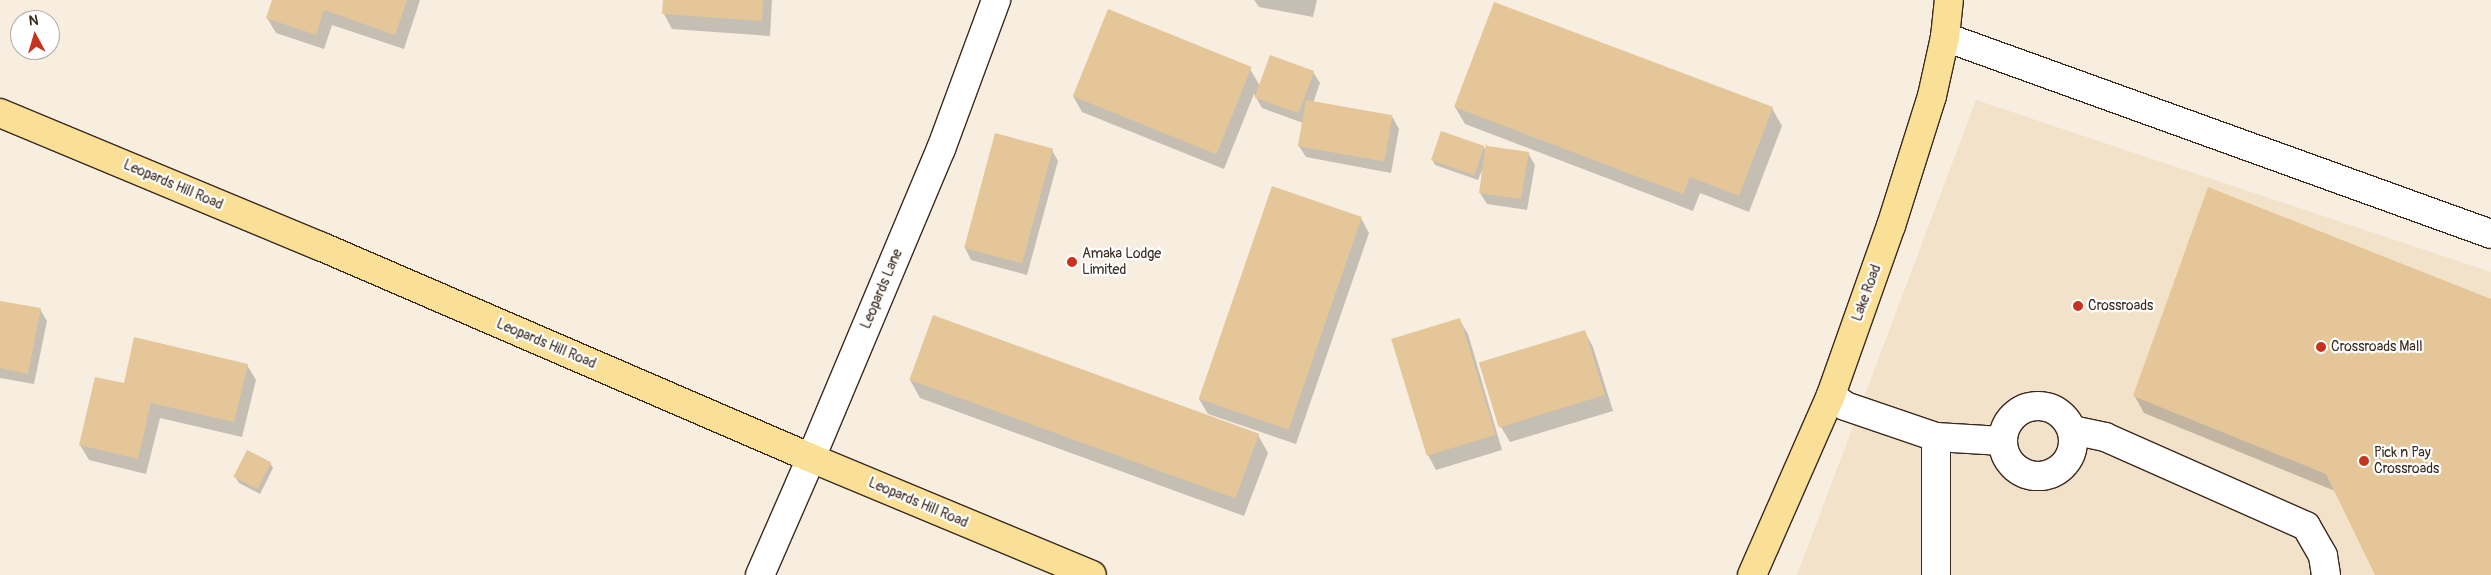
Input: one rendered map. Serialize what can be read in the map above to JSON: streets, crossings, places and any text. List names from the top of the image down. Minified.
{"streets":{"main road":["Leopards Hill Road","Lake Road"],"street":["Leopards Lane"]},"crossings":[["Leopards Hill Road","Leopards Lane"]],"places":["Amaka Lodge Limited","Crossroads","Crossroads Mall","Pick n Pay Crossroads"],"north":"top"}
